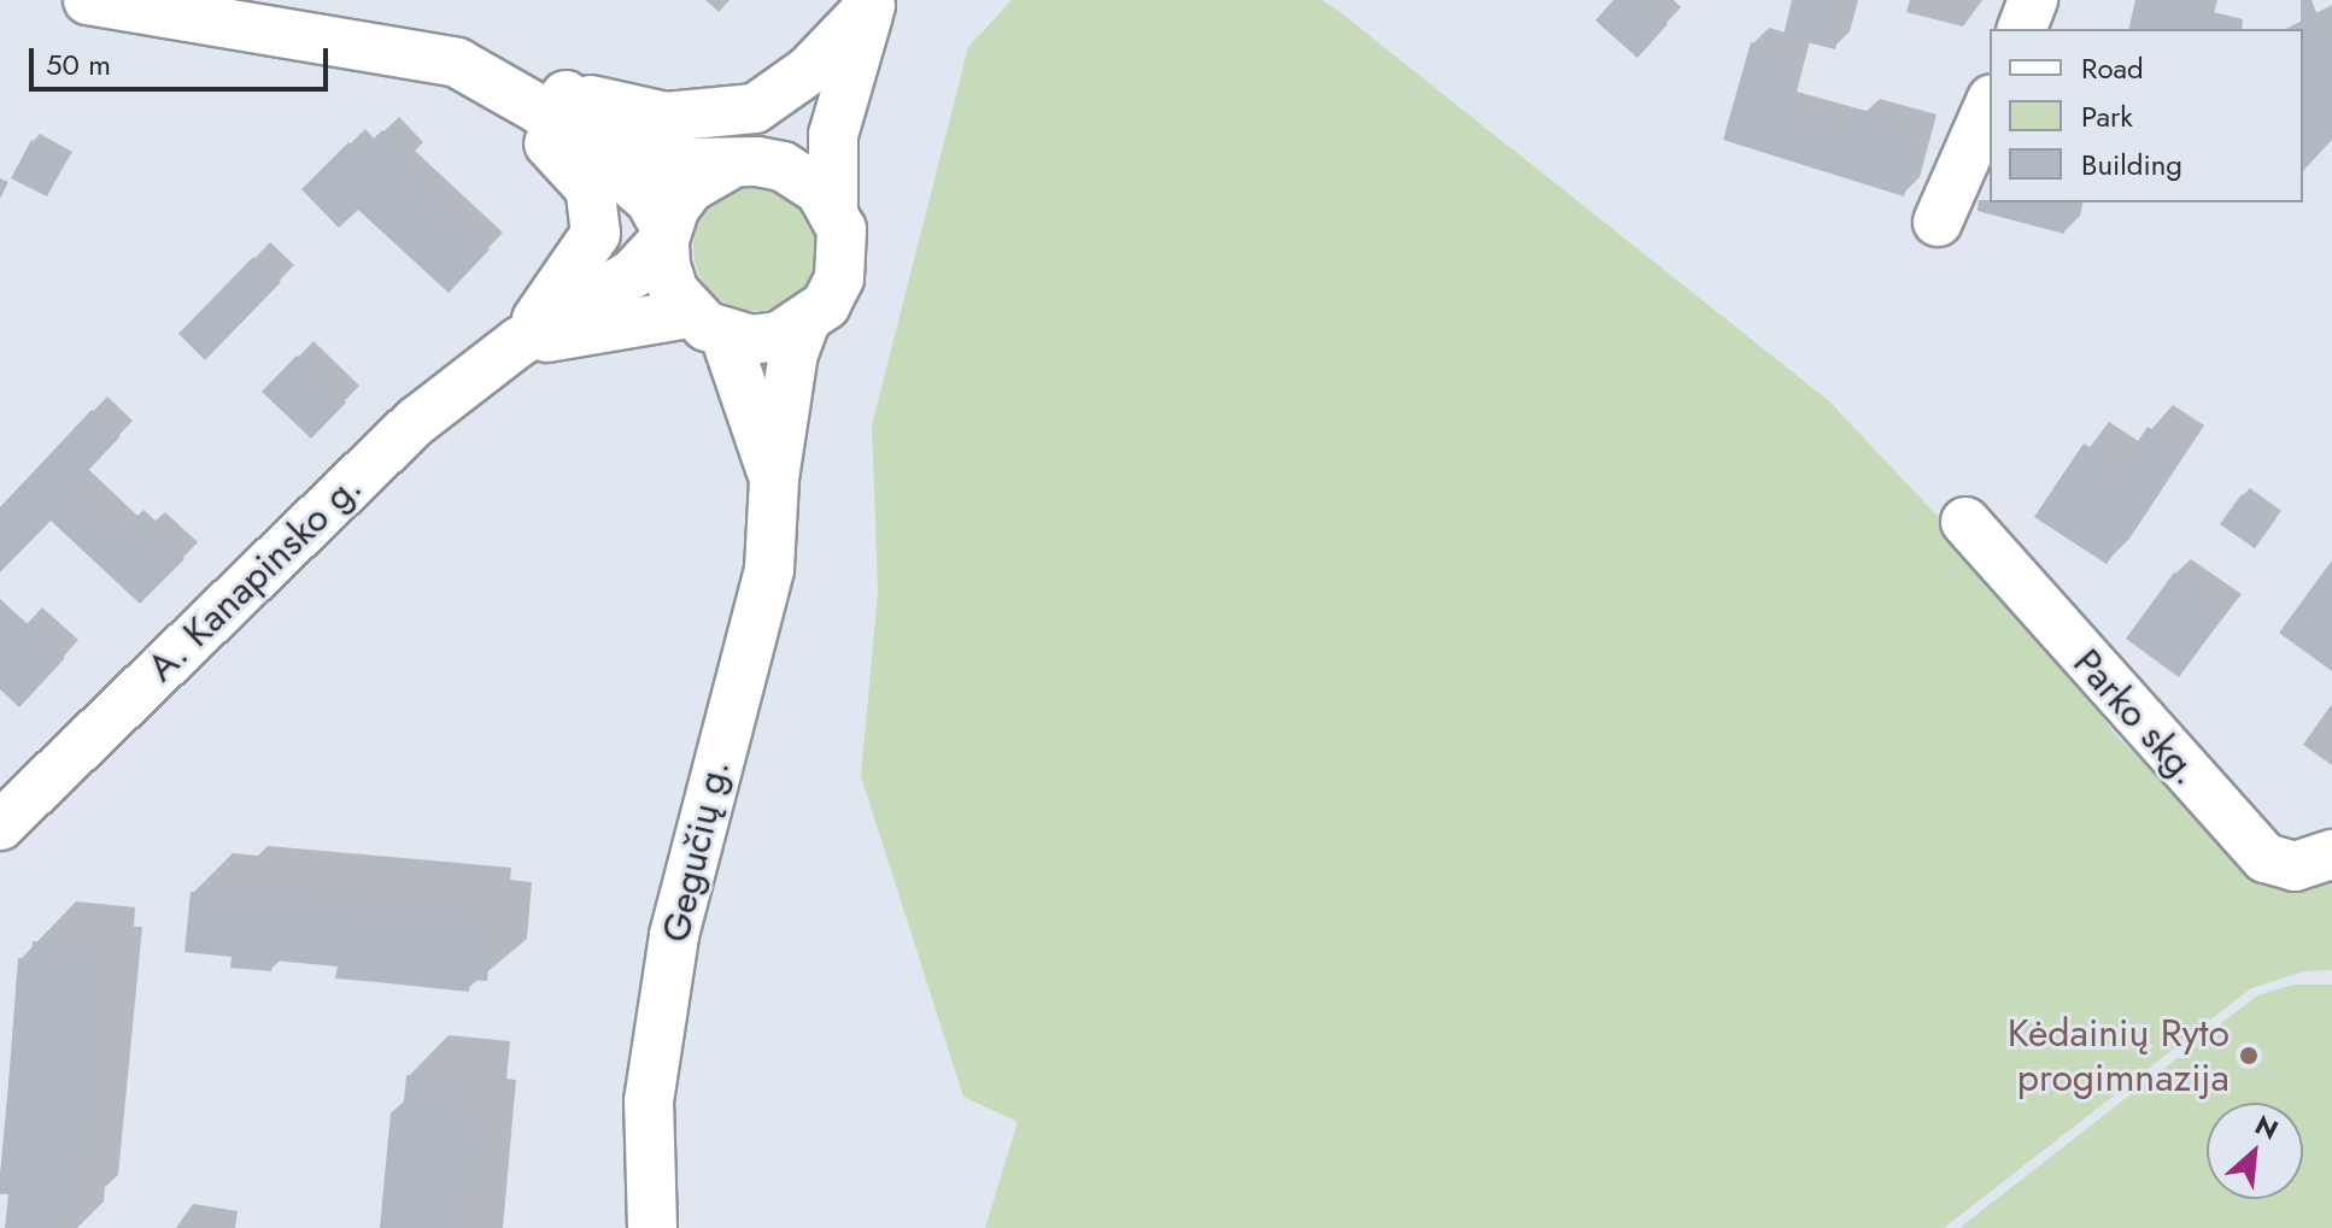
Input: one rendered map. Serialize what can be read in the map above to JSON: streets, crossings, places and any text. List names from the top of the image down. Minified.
{"streets":{"street":["A. Kanapinsko g.","Parko skg.","Gegučių g."]},"places":["Kėdainių Ryto progimnazija"],"legend":["Road","Park","Building"],"scale_bar":"50 m","north":"top right"}
